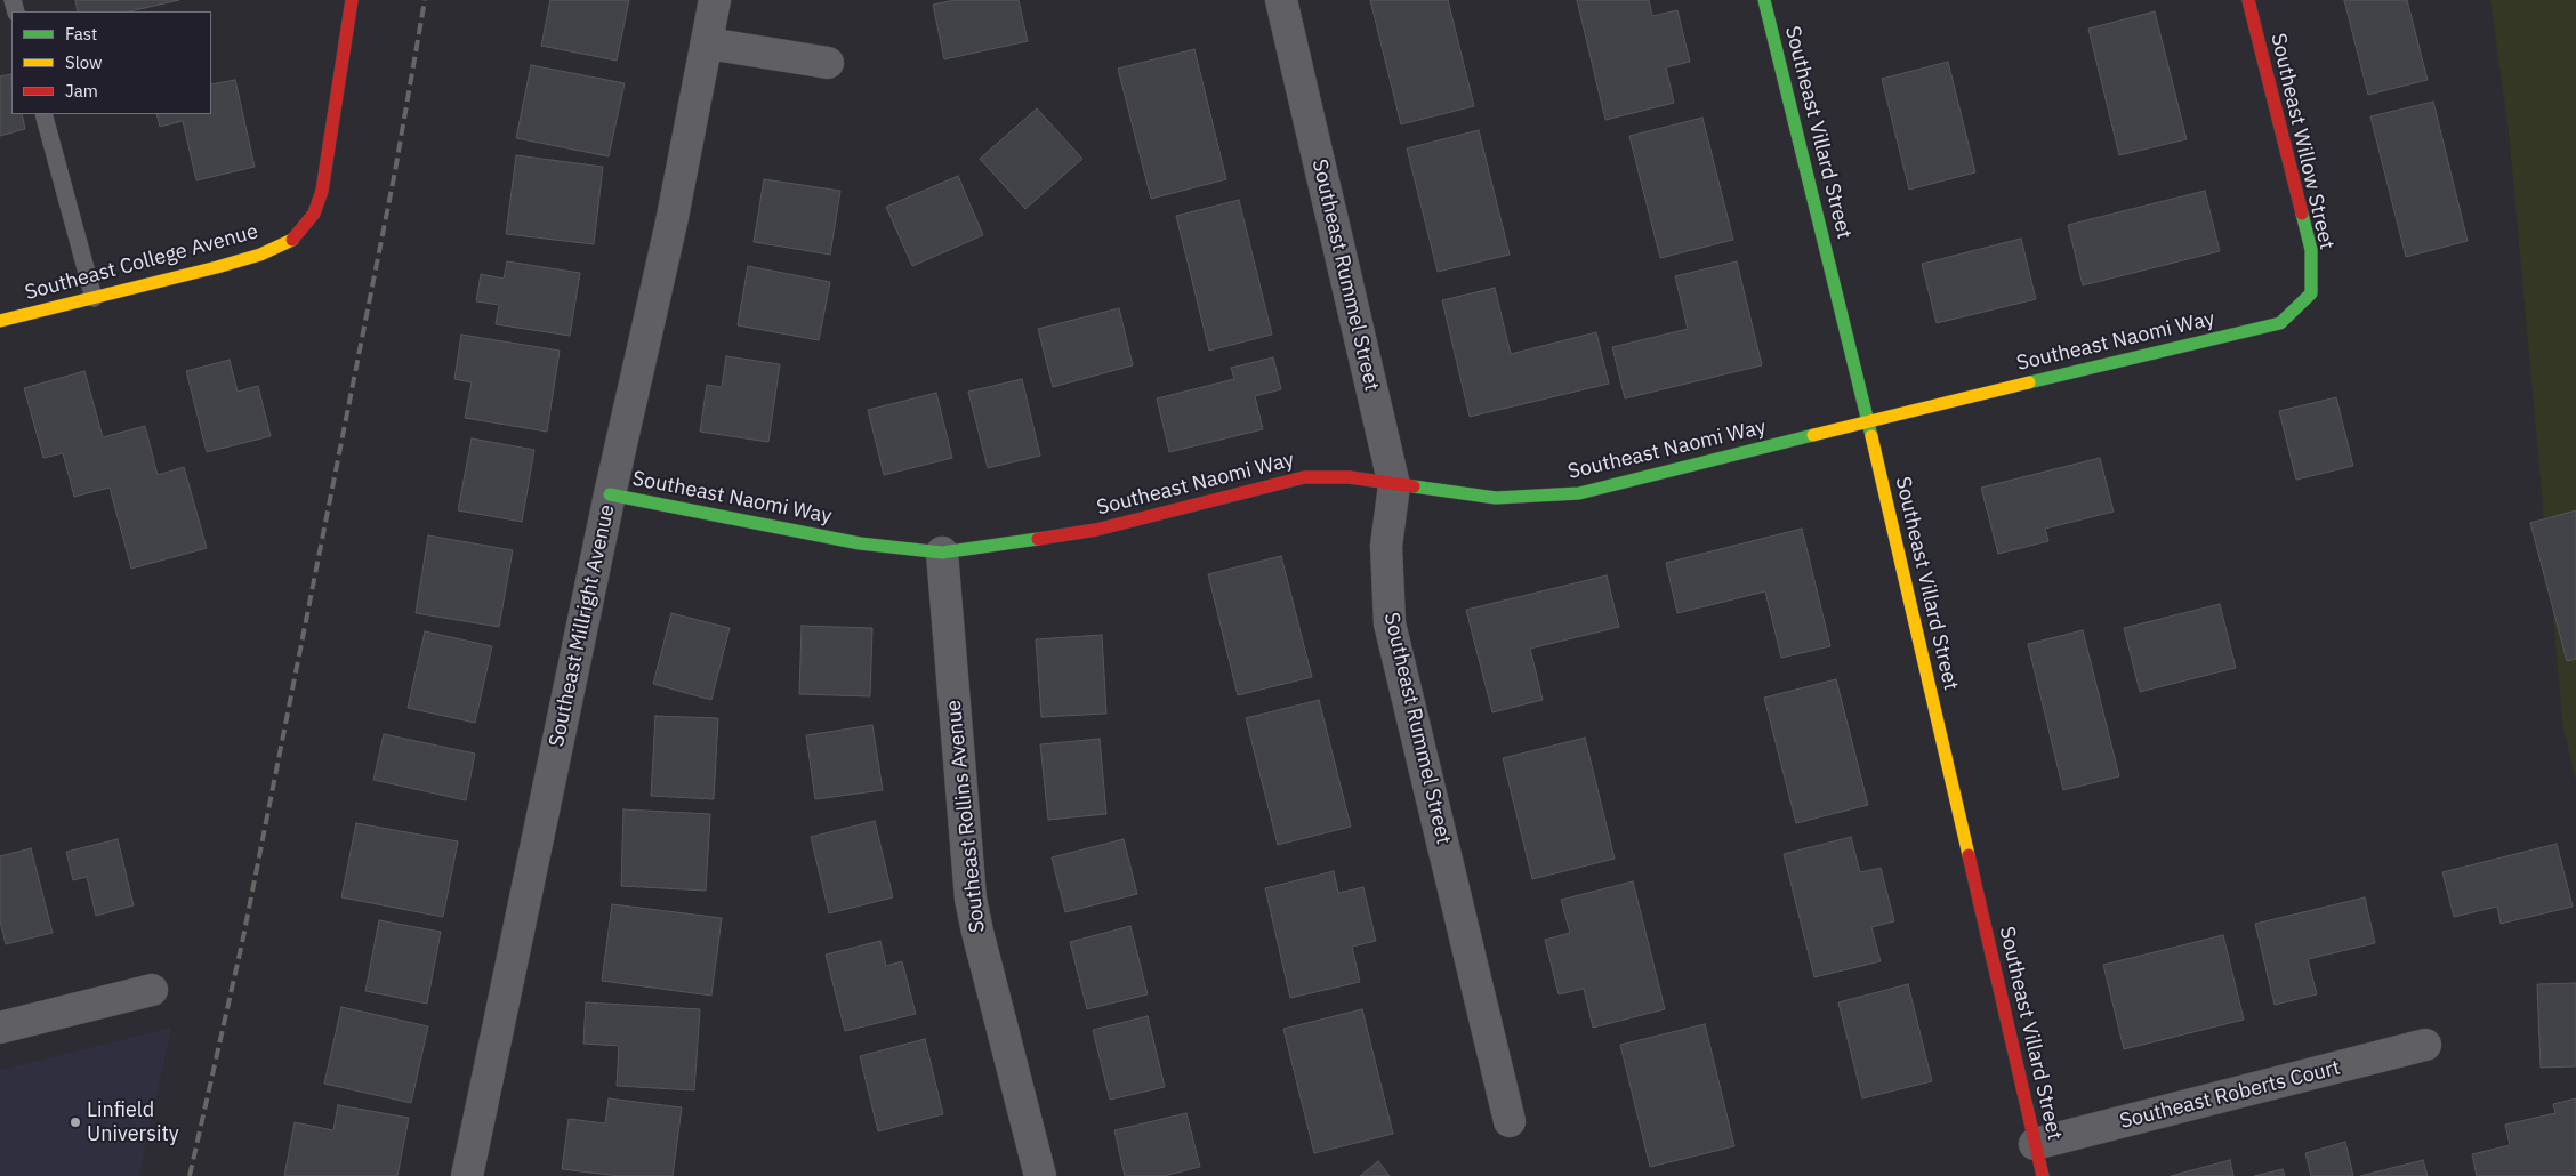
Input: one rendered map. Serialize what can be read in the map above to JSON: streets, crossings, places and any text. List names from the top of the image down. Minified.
{"streets":{"street":["Southeast Villard Street","Southeast Willow Street","Southeast College Avenue","Southeast Rummel Street","Southeast Naomi Way","Southeast Millright Avenue","Southeast Rollins Avenue","Southeast Roberts Court"]},"crossings":[["Southeast Villard Street","Southeast Naomi Way"],["Southeast Villard Street","Southeast Roberts Court"],["Southeast Willow Street","Southeast Naomi Way"],["Southeast Rummel Street","Southeast Naomi Way"],["Southeast Naomi Way","Southeast Millright Avenue"],["Southeast Naomi Way","Southeast Rollins Avenue"]],"places":["Linfield University"],"legend":["Fast","Slow","Jam"]}
